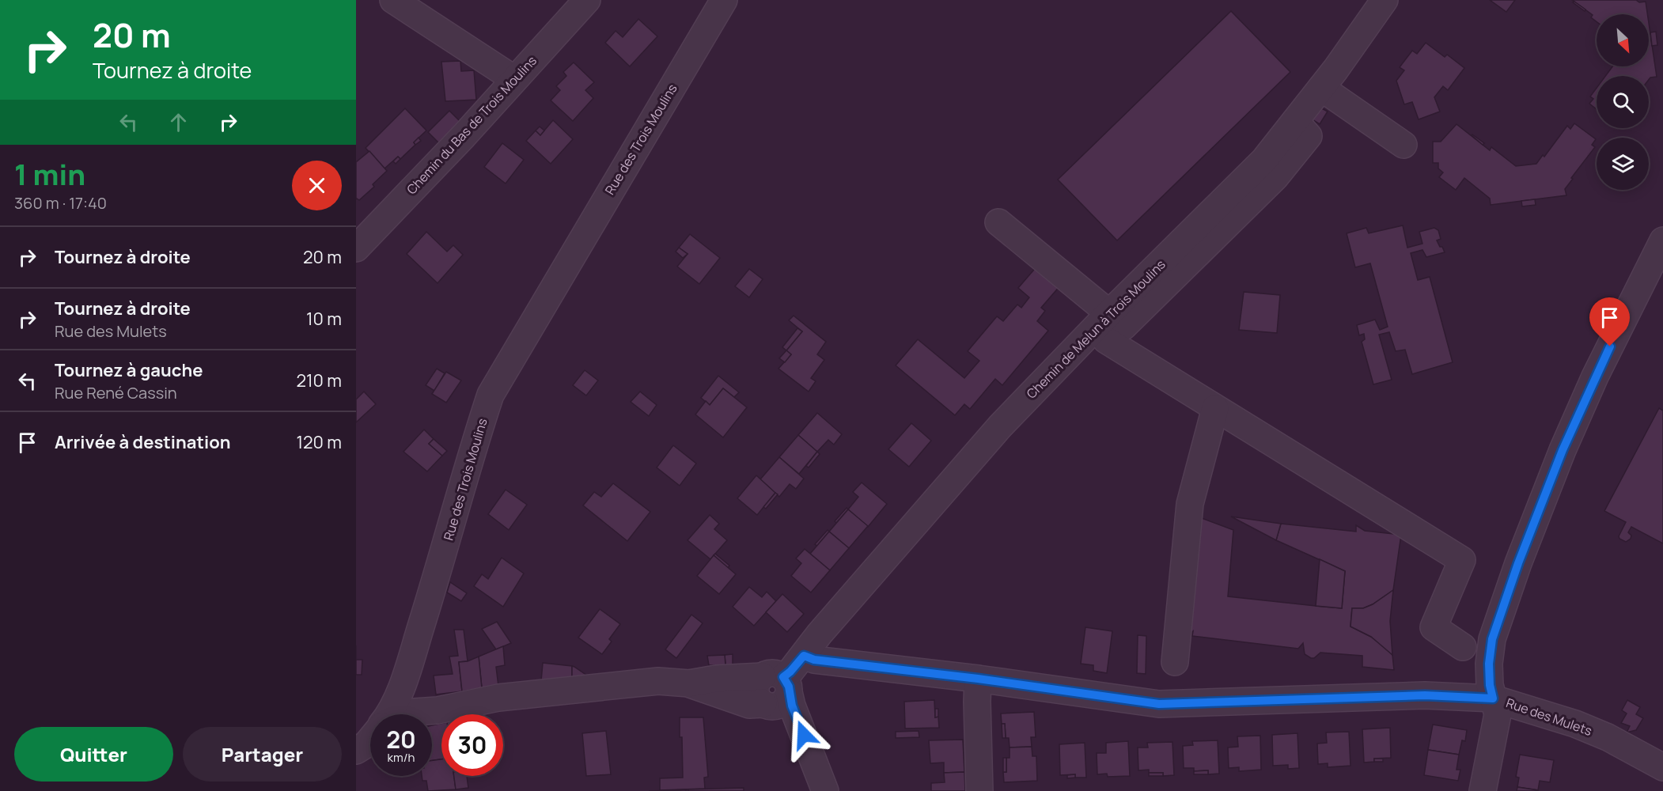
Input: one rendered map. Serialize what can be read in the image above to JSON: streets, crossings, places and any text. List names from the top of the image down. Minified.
{"streets":{"street":["Chemin du Bas de Trois Moulins","Rue des Trois Moulins","Chemin de Melun à Trois Moulins","Rue des Mulets"]},"crossings":[["Chemin de Melun à Trois Moulins","Rue des Mulets"]],"north":"bottom right","page":{"turn":["20 m","Tournez à droite"],"heading":["1 min","360 m · 17:40"],"list":[{"name":"Tournez à droite","value":"20 m"},{"name":"Tournez à droite","note":"Rue des Mulets","value":"10 m"},{"name":"Tournez à gauche","note":"Rue René Cassin","value":"210 m"},{"name":"Arrivée à destination","value":"120 m"}],"speed":"20 km/h","limit":"30","buttons":["Quitter","Partager"]}}
